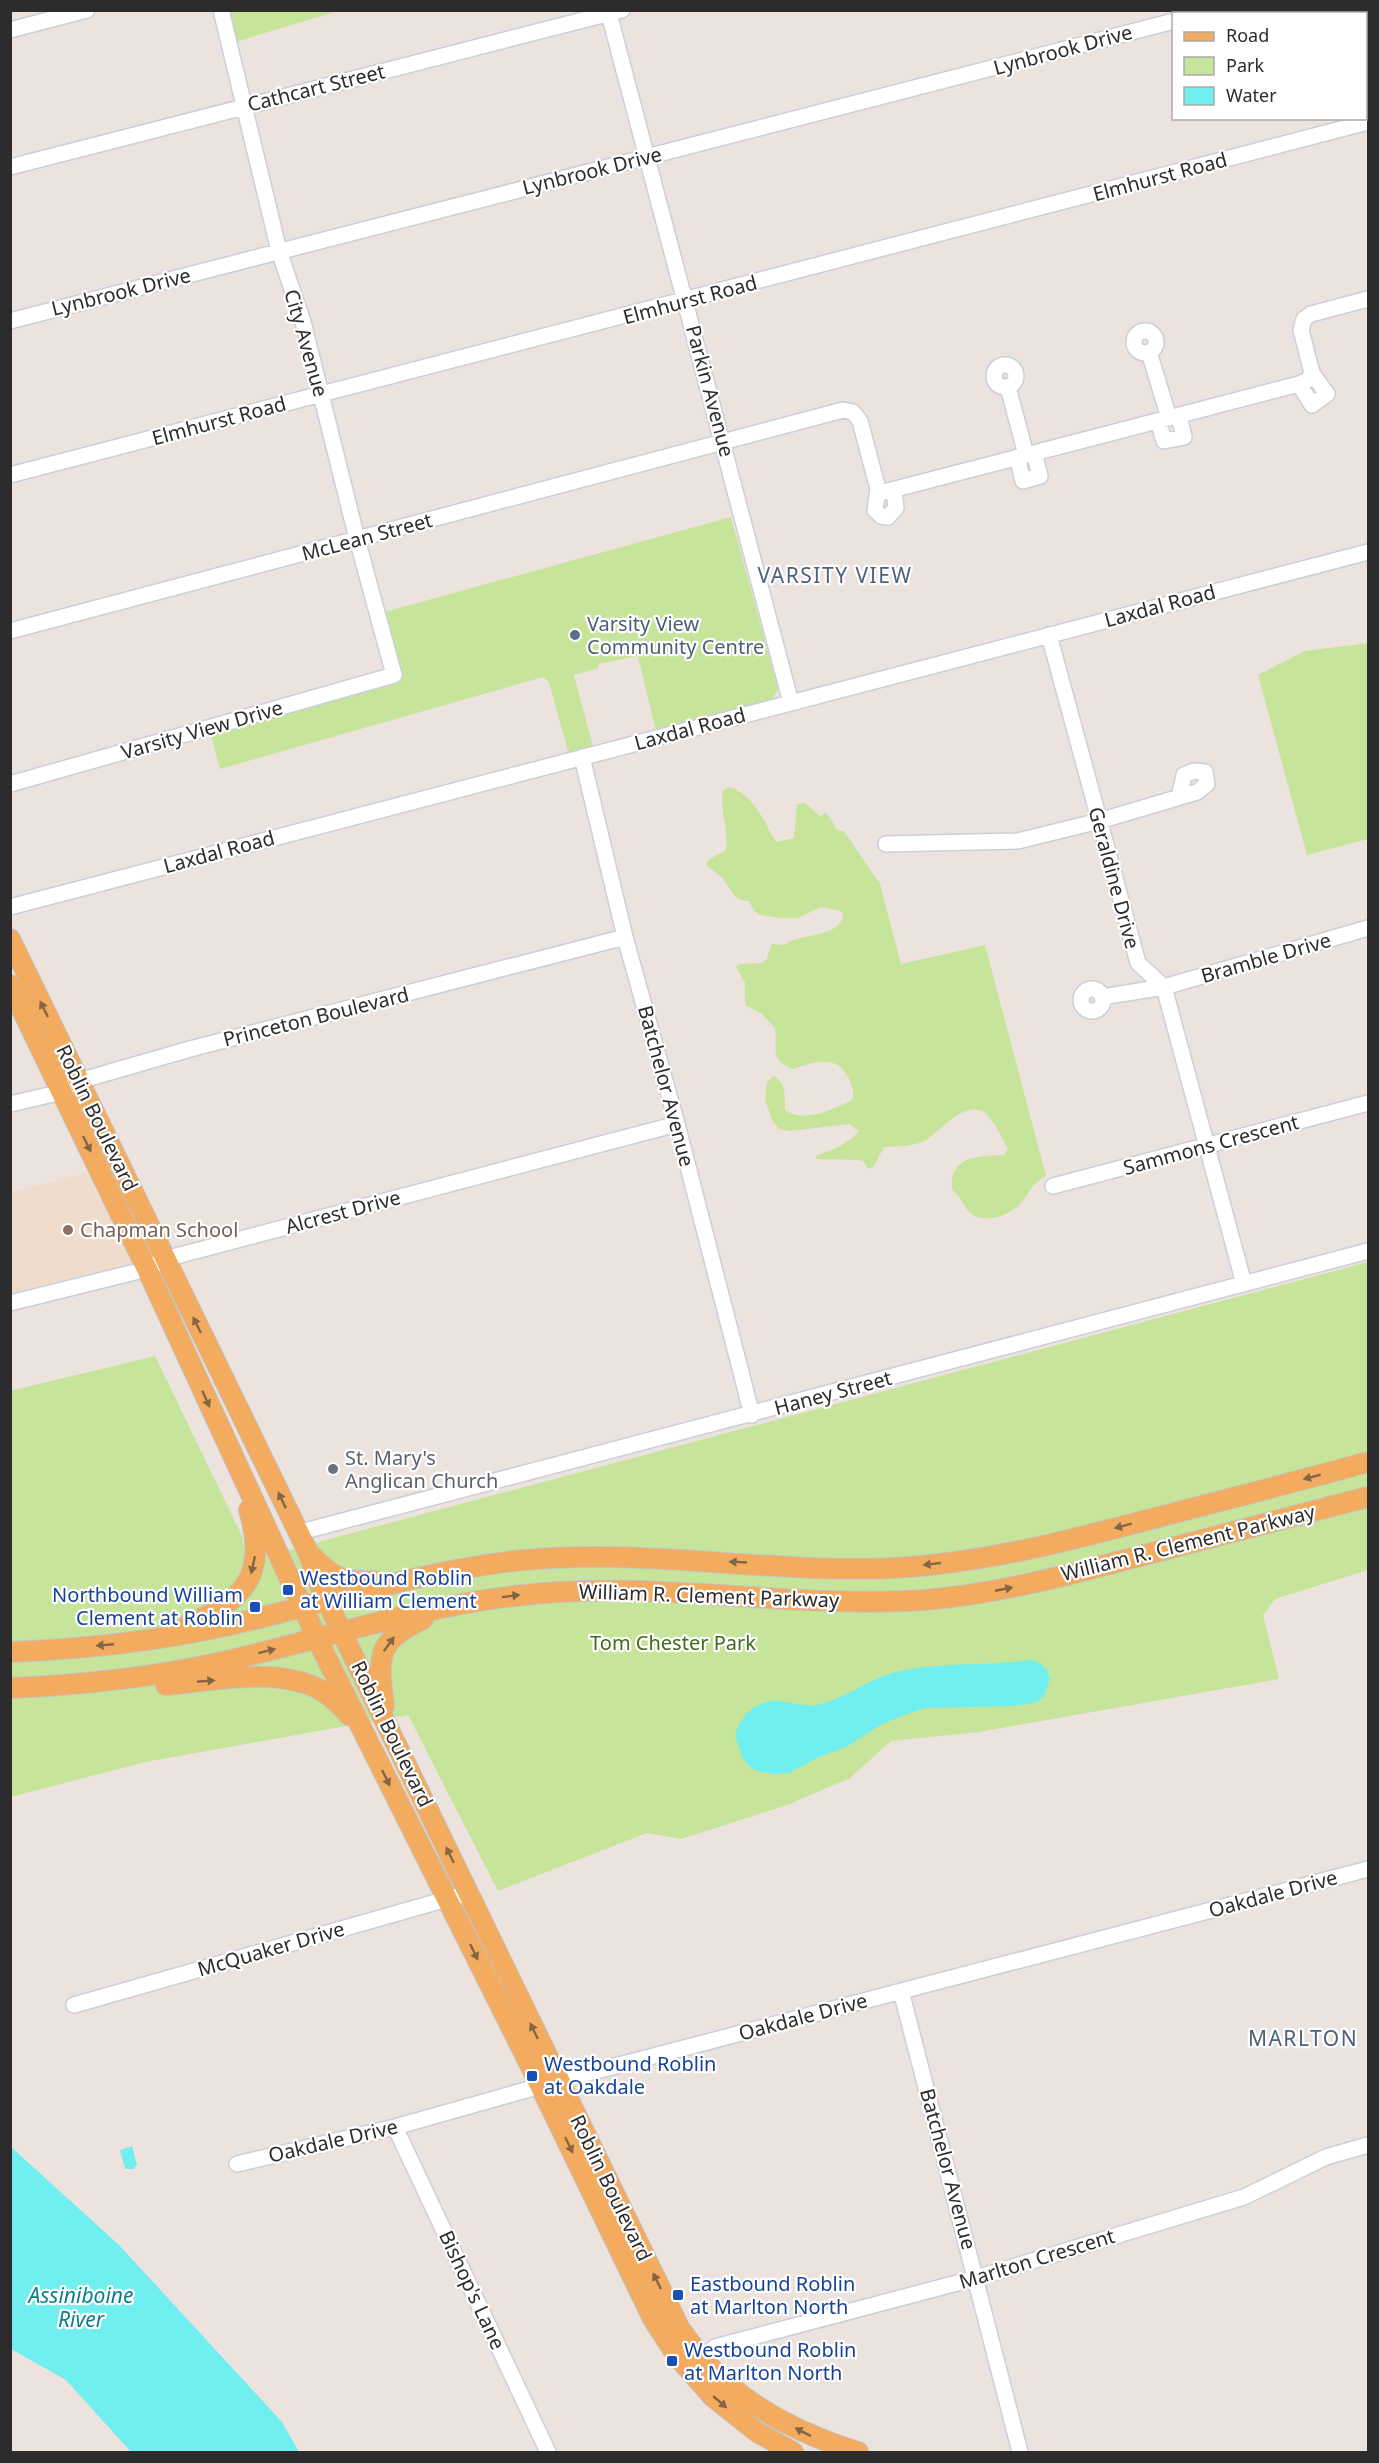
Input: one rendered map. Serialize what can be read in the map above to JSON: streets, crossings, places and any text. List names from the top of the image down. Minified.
{"streets":{"main road":["Roblin Boulevard","William R. Clement Parkway"],"street":["Lynbrook Drive","Cathcart Street","Elmhurst Road","City Avenue","Parkin Avenue","McLean Street","Laxdal Road","Varsity View Drive","Geraldine Drive","Bramble Drive","Princeton Boulevard","Batchelor Avenue","Sammons Crescent","Alcrest Drive","Haney Street","Oakdale Drive","McQuaker Drive","Marlton Crescent","Bishop's Lane"]},"crossings":[["Lynbrook Drive","City Avenue"],["Lynbrook Drive","Parkin Avenue"],["Cathcart Street","City Avenue"],["Cathcart Street","Parkin Avenue"],["Elmhurst Road","City Avenue"],["Elmhurst Road","Parkin Avenue"],["City Avenue","McLean Street"],["City Avenue","Varsity View Drive"],["Parkin Avenue","McLean Street"],["Parkin Avenue","Laxdal Road"],["Laxdal Road","Geraldine Drive"],["Laxdal Road","Batchelor Avenue"],["Geraldine Drive","Bramble Drive"],["Princeton Boulevard","Batchelor Avenue"],["Princeton Boulevard","Roblin Boulevard"],["Batchelor Avenue","Alcrest Drive"],["Batchelor Avenue","Haney Street"],["Batchelor Avenue","Oakdale Drive"],["Batchelor Avenue","Marlton Crescent"],["Roblin Boulevard","Alcrest Drive"],["Roblin Boulevard","Haney Street"],["Roblin Boulevard","William R. Clement Parkway"],["Roblin Boulevard","Oakdale Drive"],["Roblin Boulevard","McQuaker Drive"],["Roblin Boulevard","Marlton Crescent"],["Oakdale Drive","Bishop's Lane"]],"districts":["VARSITY VIEW","MARLTON"],"water":["Assiniboine River"],"parks":["Tom Chester Park"],"places":{"other":["Varsity View Community Centre","Chapman School","St. Mary's Anglican Church"],"transit":["Westbound Roblin at William Clement","Northbound William Clement at Roblin","Westbound Roblin at Oakdale","Eastbound Roblin at Marlton North","Westbound Roblin at Marlton North"]},"legend":["Road","Park","Water"]}
